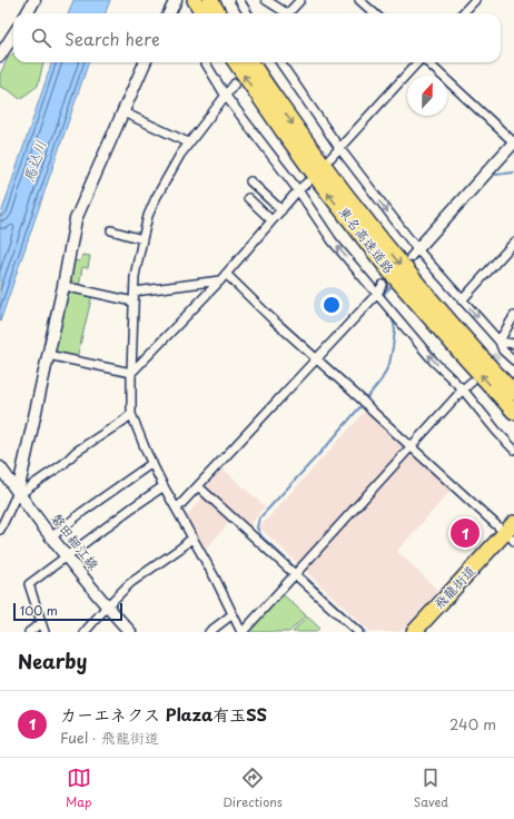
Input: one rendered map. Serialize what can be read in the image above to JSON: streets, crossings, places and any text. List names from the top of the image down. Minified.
{"streets":{"highway":["東名高速道路","飛龍街道"],"street":["磐田細江線"]},"water":["馬込川"],"scale_bar":"100 m","north":"top","page":{"search":"Search here","pins":"1","scale":"100 m","heading":"Nearby","list":[{"mark":"1","name":"カーエネクス Plaza有玉SS","note":"Fuel · 飛龍街道","value":"240 m"}],"nav":["Map","Directions","Saved"]}}
